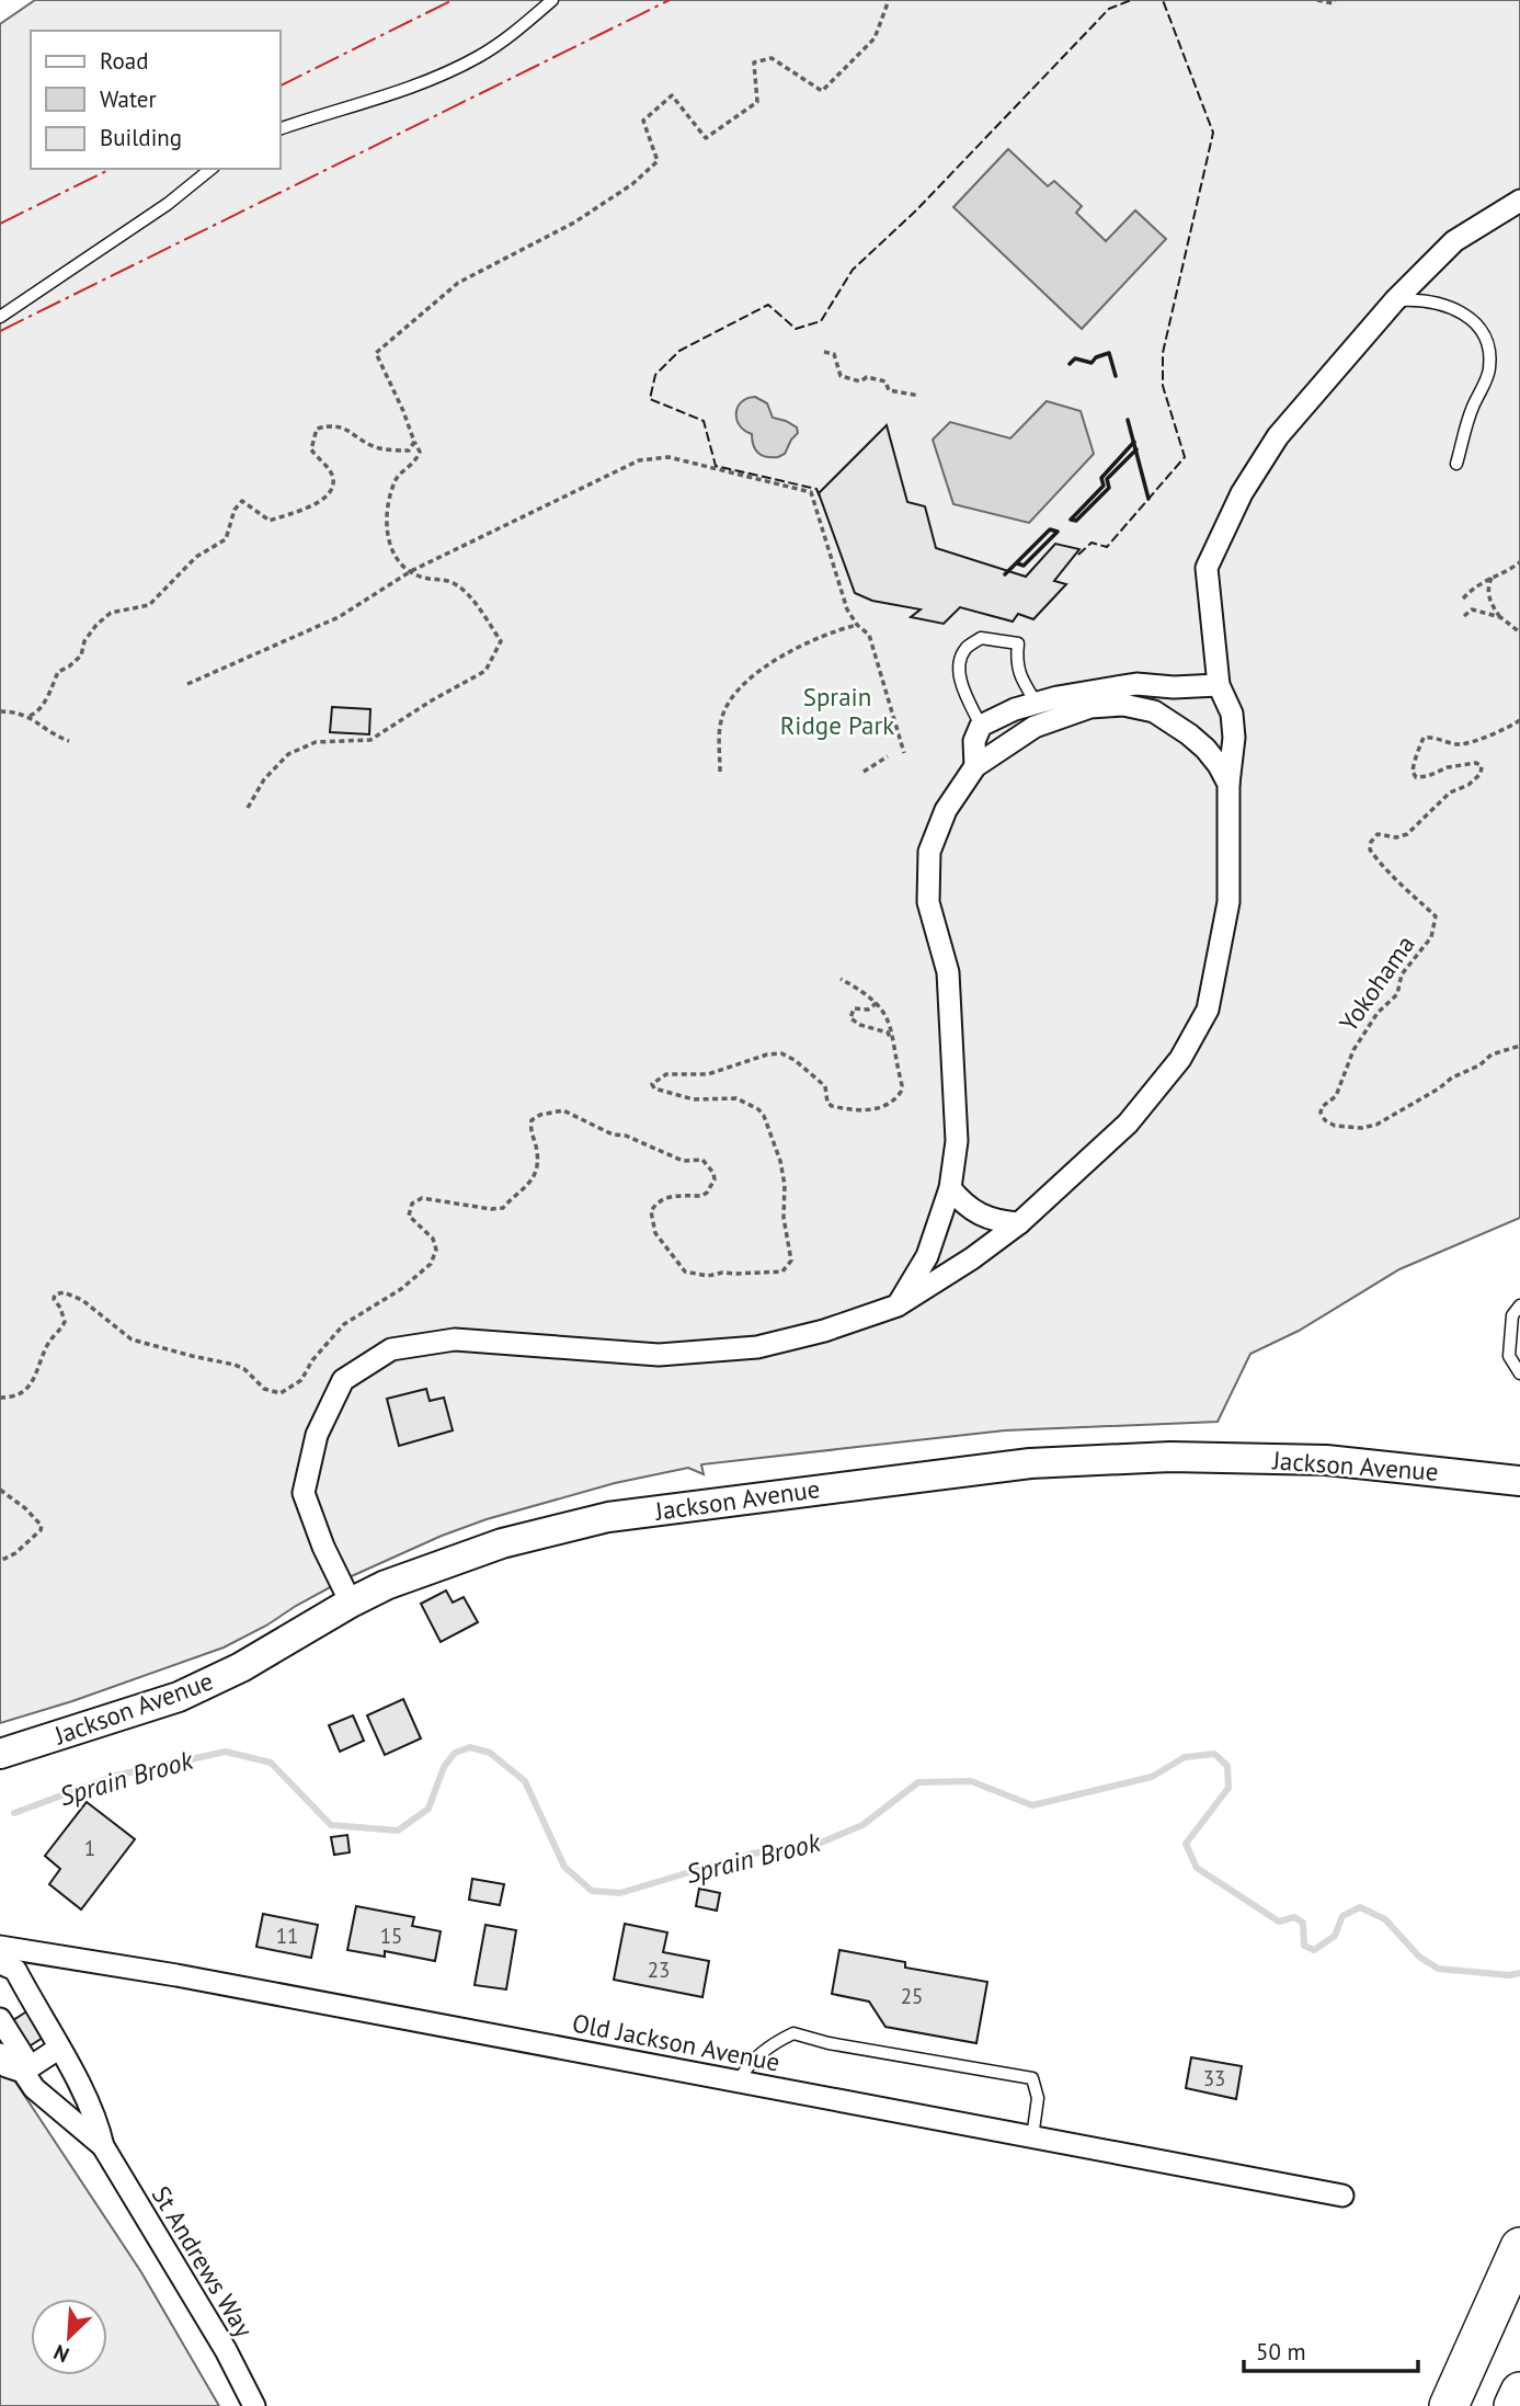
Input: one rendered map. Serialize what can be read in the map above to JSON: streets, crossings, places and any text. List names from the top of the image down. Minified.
{"streets":{"main road":["Jackson Avenue"],"street":["Old Jackson Avenue","St Andrews Way"],"path":["Yokohama"]},"water":["Sprain Brook"],"parks":["Sprain Ridge Park"],"house_numbers":["1","11","15","23","25","33"],"legend":["Road","Water","Building"],"scale_bar":"50 m","north":"bottom left"}
